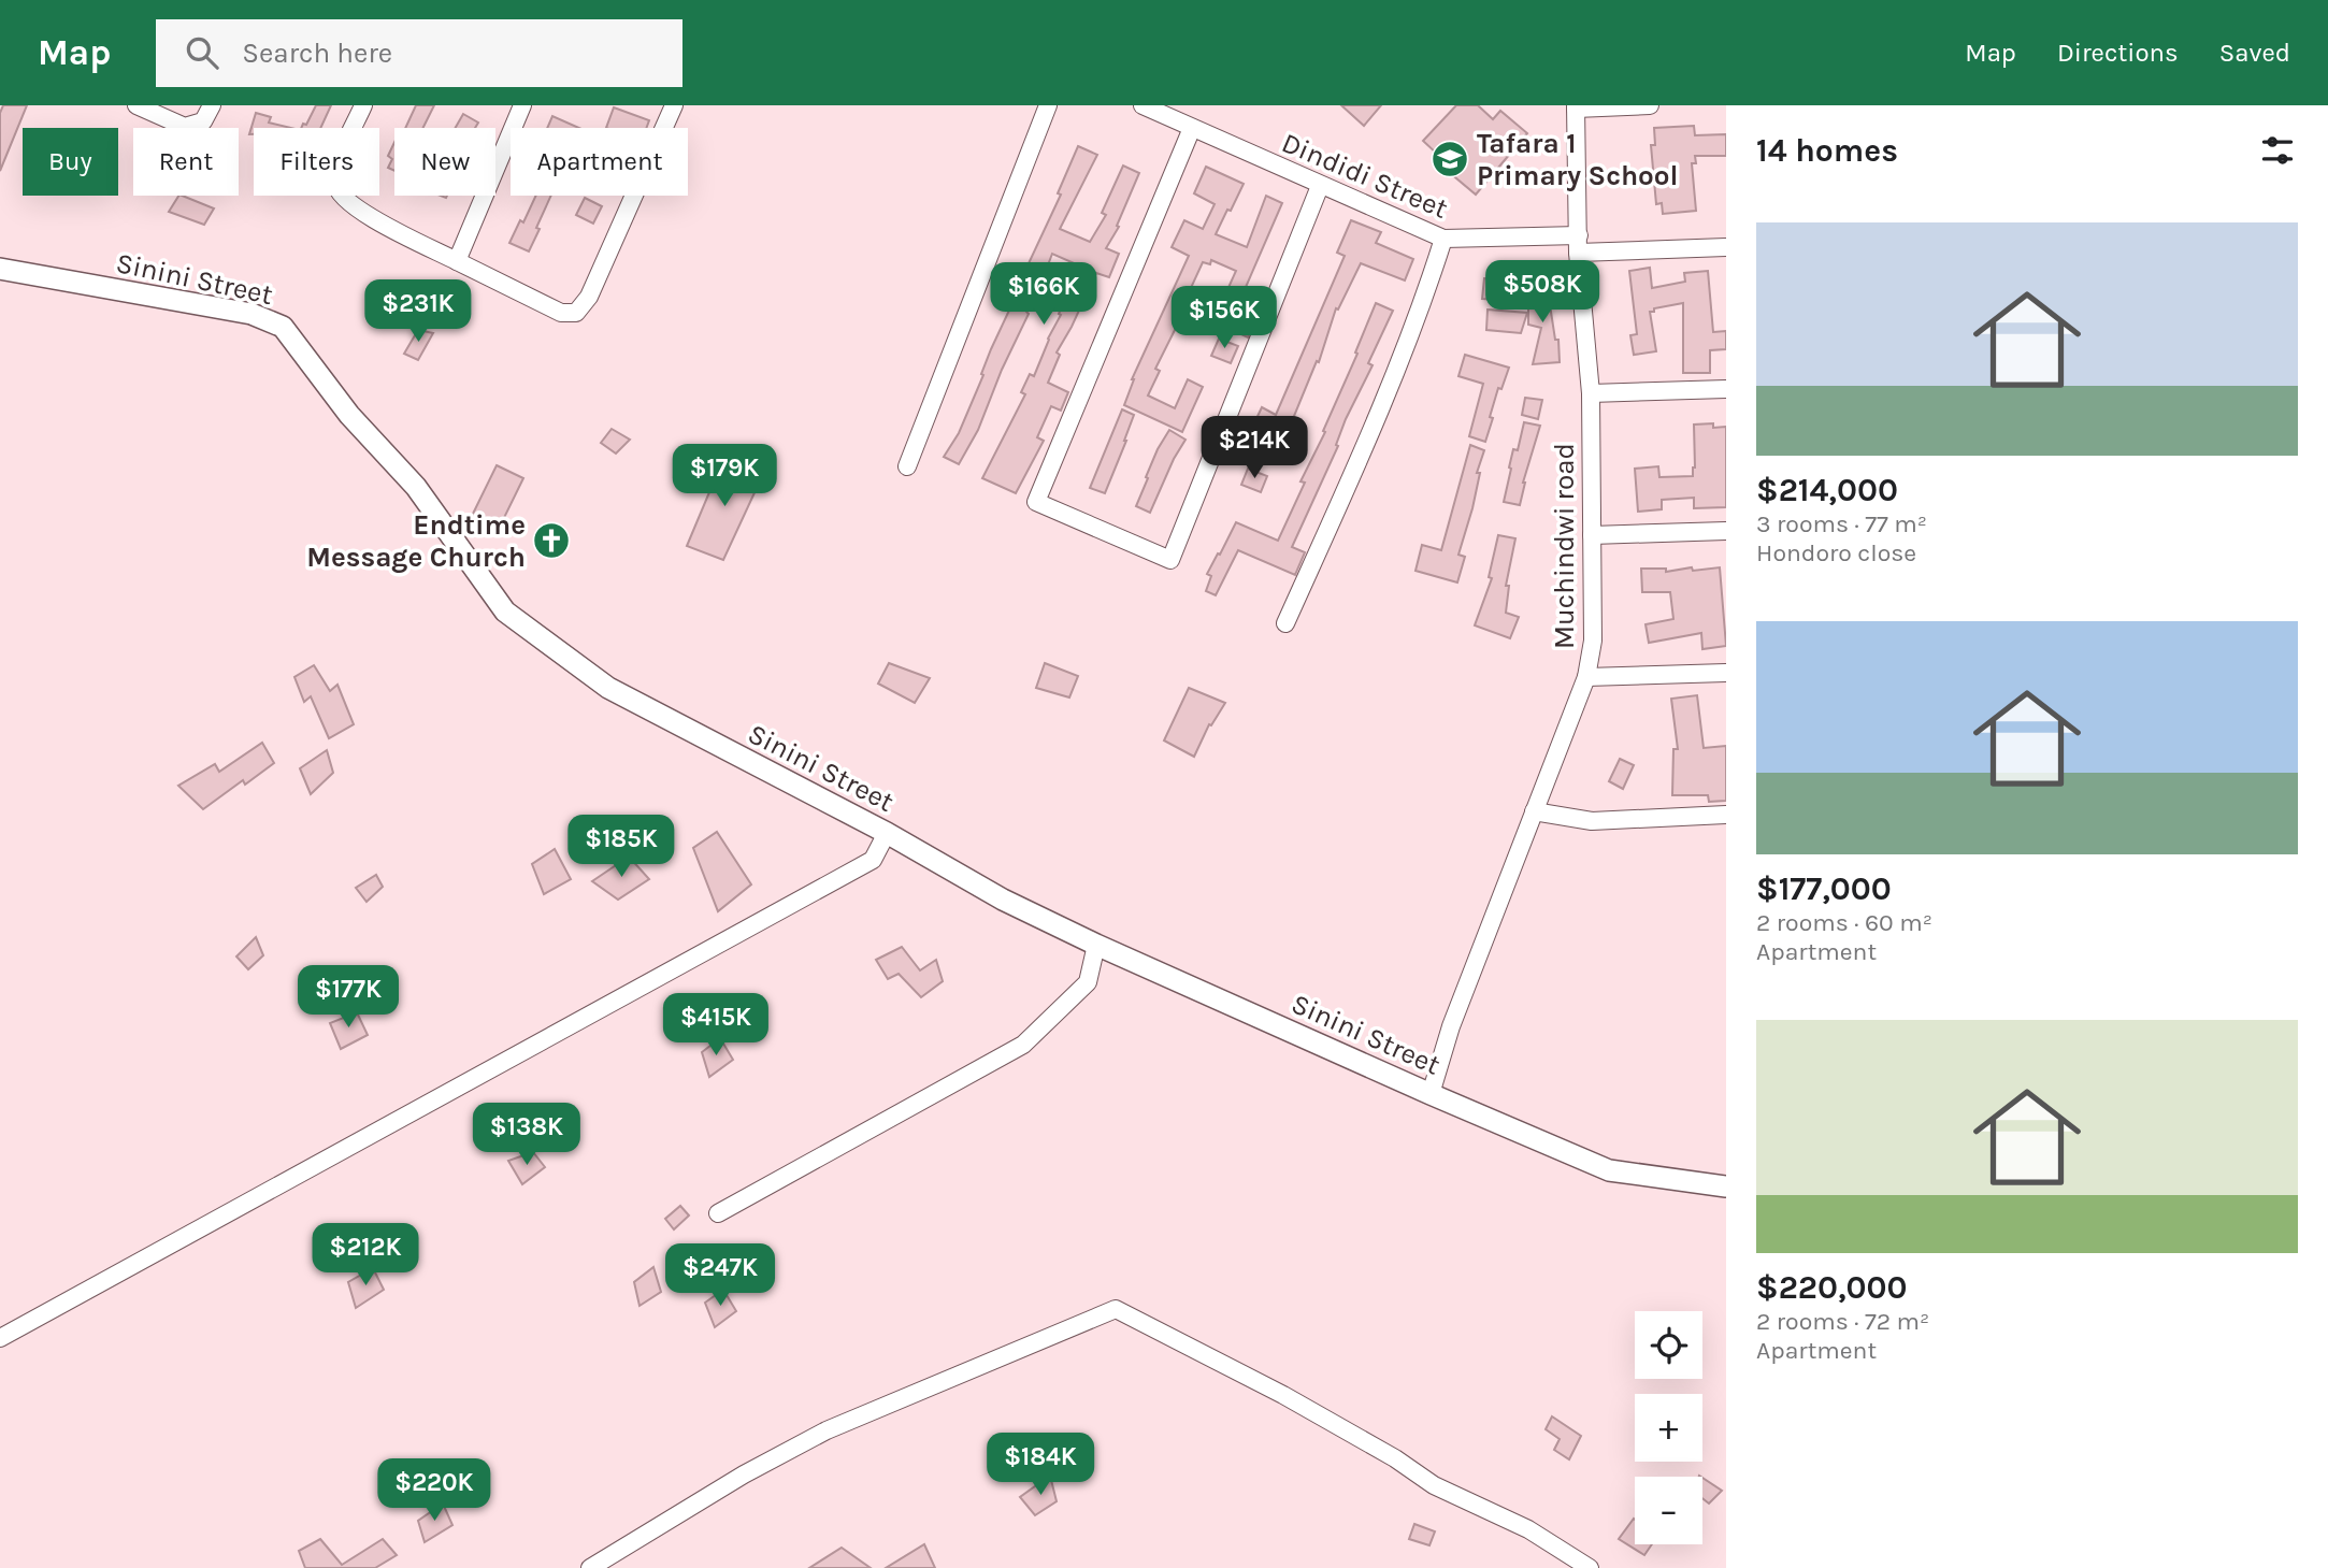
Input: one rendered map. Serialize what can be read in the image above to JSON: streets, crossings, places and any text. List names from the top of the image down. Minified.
{"streets":{"street":["Dindidi Street","Sinini Street","Muchindwi road"]},"crossings":[["Dindidi Street","Muchindwi road"],["Sinini Street","Muchindwi road"]],"places":{"school or university":["Tafara 1 Primary School"],"church":["Endtime Message Church"]},"page":{"header":"Map","search":"Search here","nav":["Map","Directions","Saved"],"heading":"14 homes","chip":["Buy","Rent","Filters","New","Apartment"],"list":[{"name":"$214,000","note":"3 rooms · 77 m² · Hondoro close"},{"name":"$177,000","note":"2 rooms · 60 m² · Apartment"},{"name":"$220,000","note":"2 rooms · 72 m² · Apartment"}],"price":["$508K","$166K","$231K","$156K","$214K","$179K","$185K","$177K","$415K","$138K","$212K","$247K","$184K","$220K"],"map_buttons":["+","−"]}}
